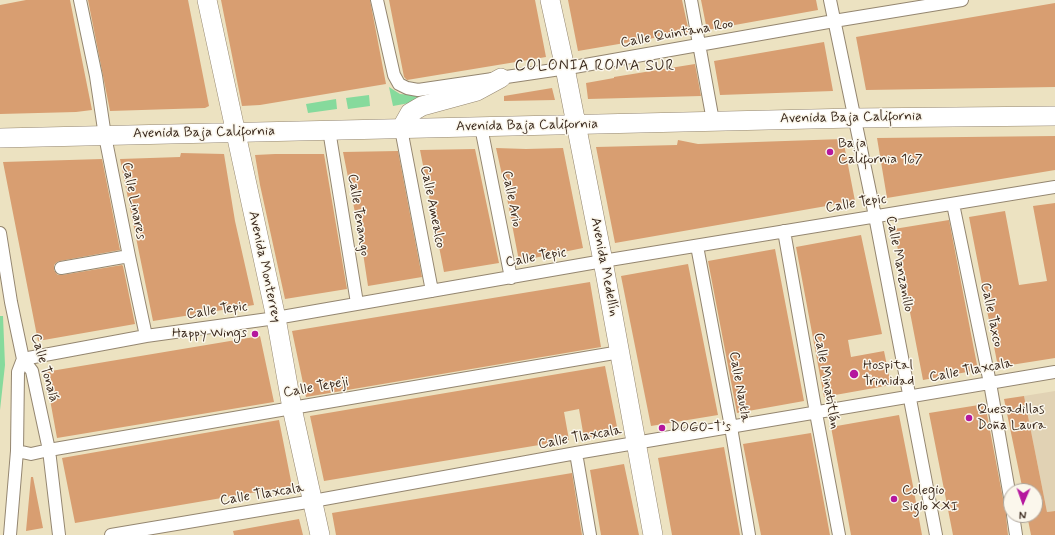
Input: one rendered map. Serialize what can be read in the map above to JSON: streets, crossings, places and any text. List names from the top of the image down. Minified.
{"streets":{"main road":["Avenida Baja California","Avenida Monterrey","Avenida Medellín"],"street":["Calle Quintana Roo","Calle Ario","Calle Linares","Calle Tepic","Calle Amealco","Calle Tenango","Calle Manzanillo","Calle Taxco","Calle Tonalá","Calle Tlaxcala","Calle Minatitlán","Calle Nautla","Calle Tepeji"]},"crossings":[["Calle Quintana Roo","Calle Manzanillo"],["Calle Quintana Roo","Avenida Medellín"],["Avenida Baja California","Calle Ario"],["Avenida Baja California","Calle Linares"],["Avenida Baja California","Calle Amealco"],["Avenida Baja California","Calle Tenango"],["Avenida Baja California","Calle Manzanillo"],["Avenida Baja California","Avenida Monterrey"],["Avenida Baja California","Avenida Medellín"],["Calle Ario","Calle Tepic"],["Calle Linares","Calle Tepic"],["Calle Tepic","Calle Amealco"],["Calle Tepic","Calle Tenango"],["Calle Tepic","Calle Manzanillo"],["Calle Tepic","Avenida Monterrey"],["Calle Tepic","Avenida Medellín"],["Calle Tepic","Calle Taxco"],["Calle Tepic","Calle Tonalá"],["Calle Tepic","Calle Minatitlán"],["Calle Tepic","Calle Nautla"],["Calle Manzanillo","Calle Tlaxcala"],["Avenida Monterrey","Calle Tlaxcala"],["Avenida Monterrey","Calle Tepeji"],["Avenida Medellín","Calle Tlaxcala"],["Avenida Medellín","Calle Tepeji"],["Calle Taxco","Calle Tlaxcala"],["Calle Tonalá","Calle Tepeji"],["Calle Tlaxcala","Calle Minatitlán"],["Calle Tlaxcala","Calle Nautla"]],"districts":["COLONIA ROMA SUR"],"places":["Baja California 167","Happy Wings","Hospital Trinidad","Quesadillas Doña Laura","DOGO-T’s","Colegio Siglo XXI"],"north":"bottom"}
